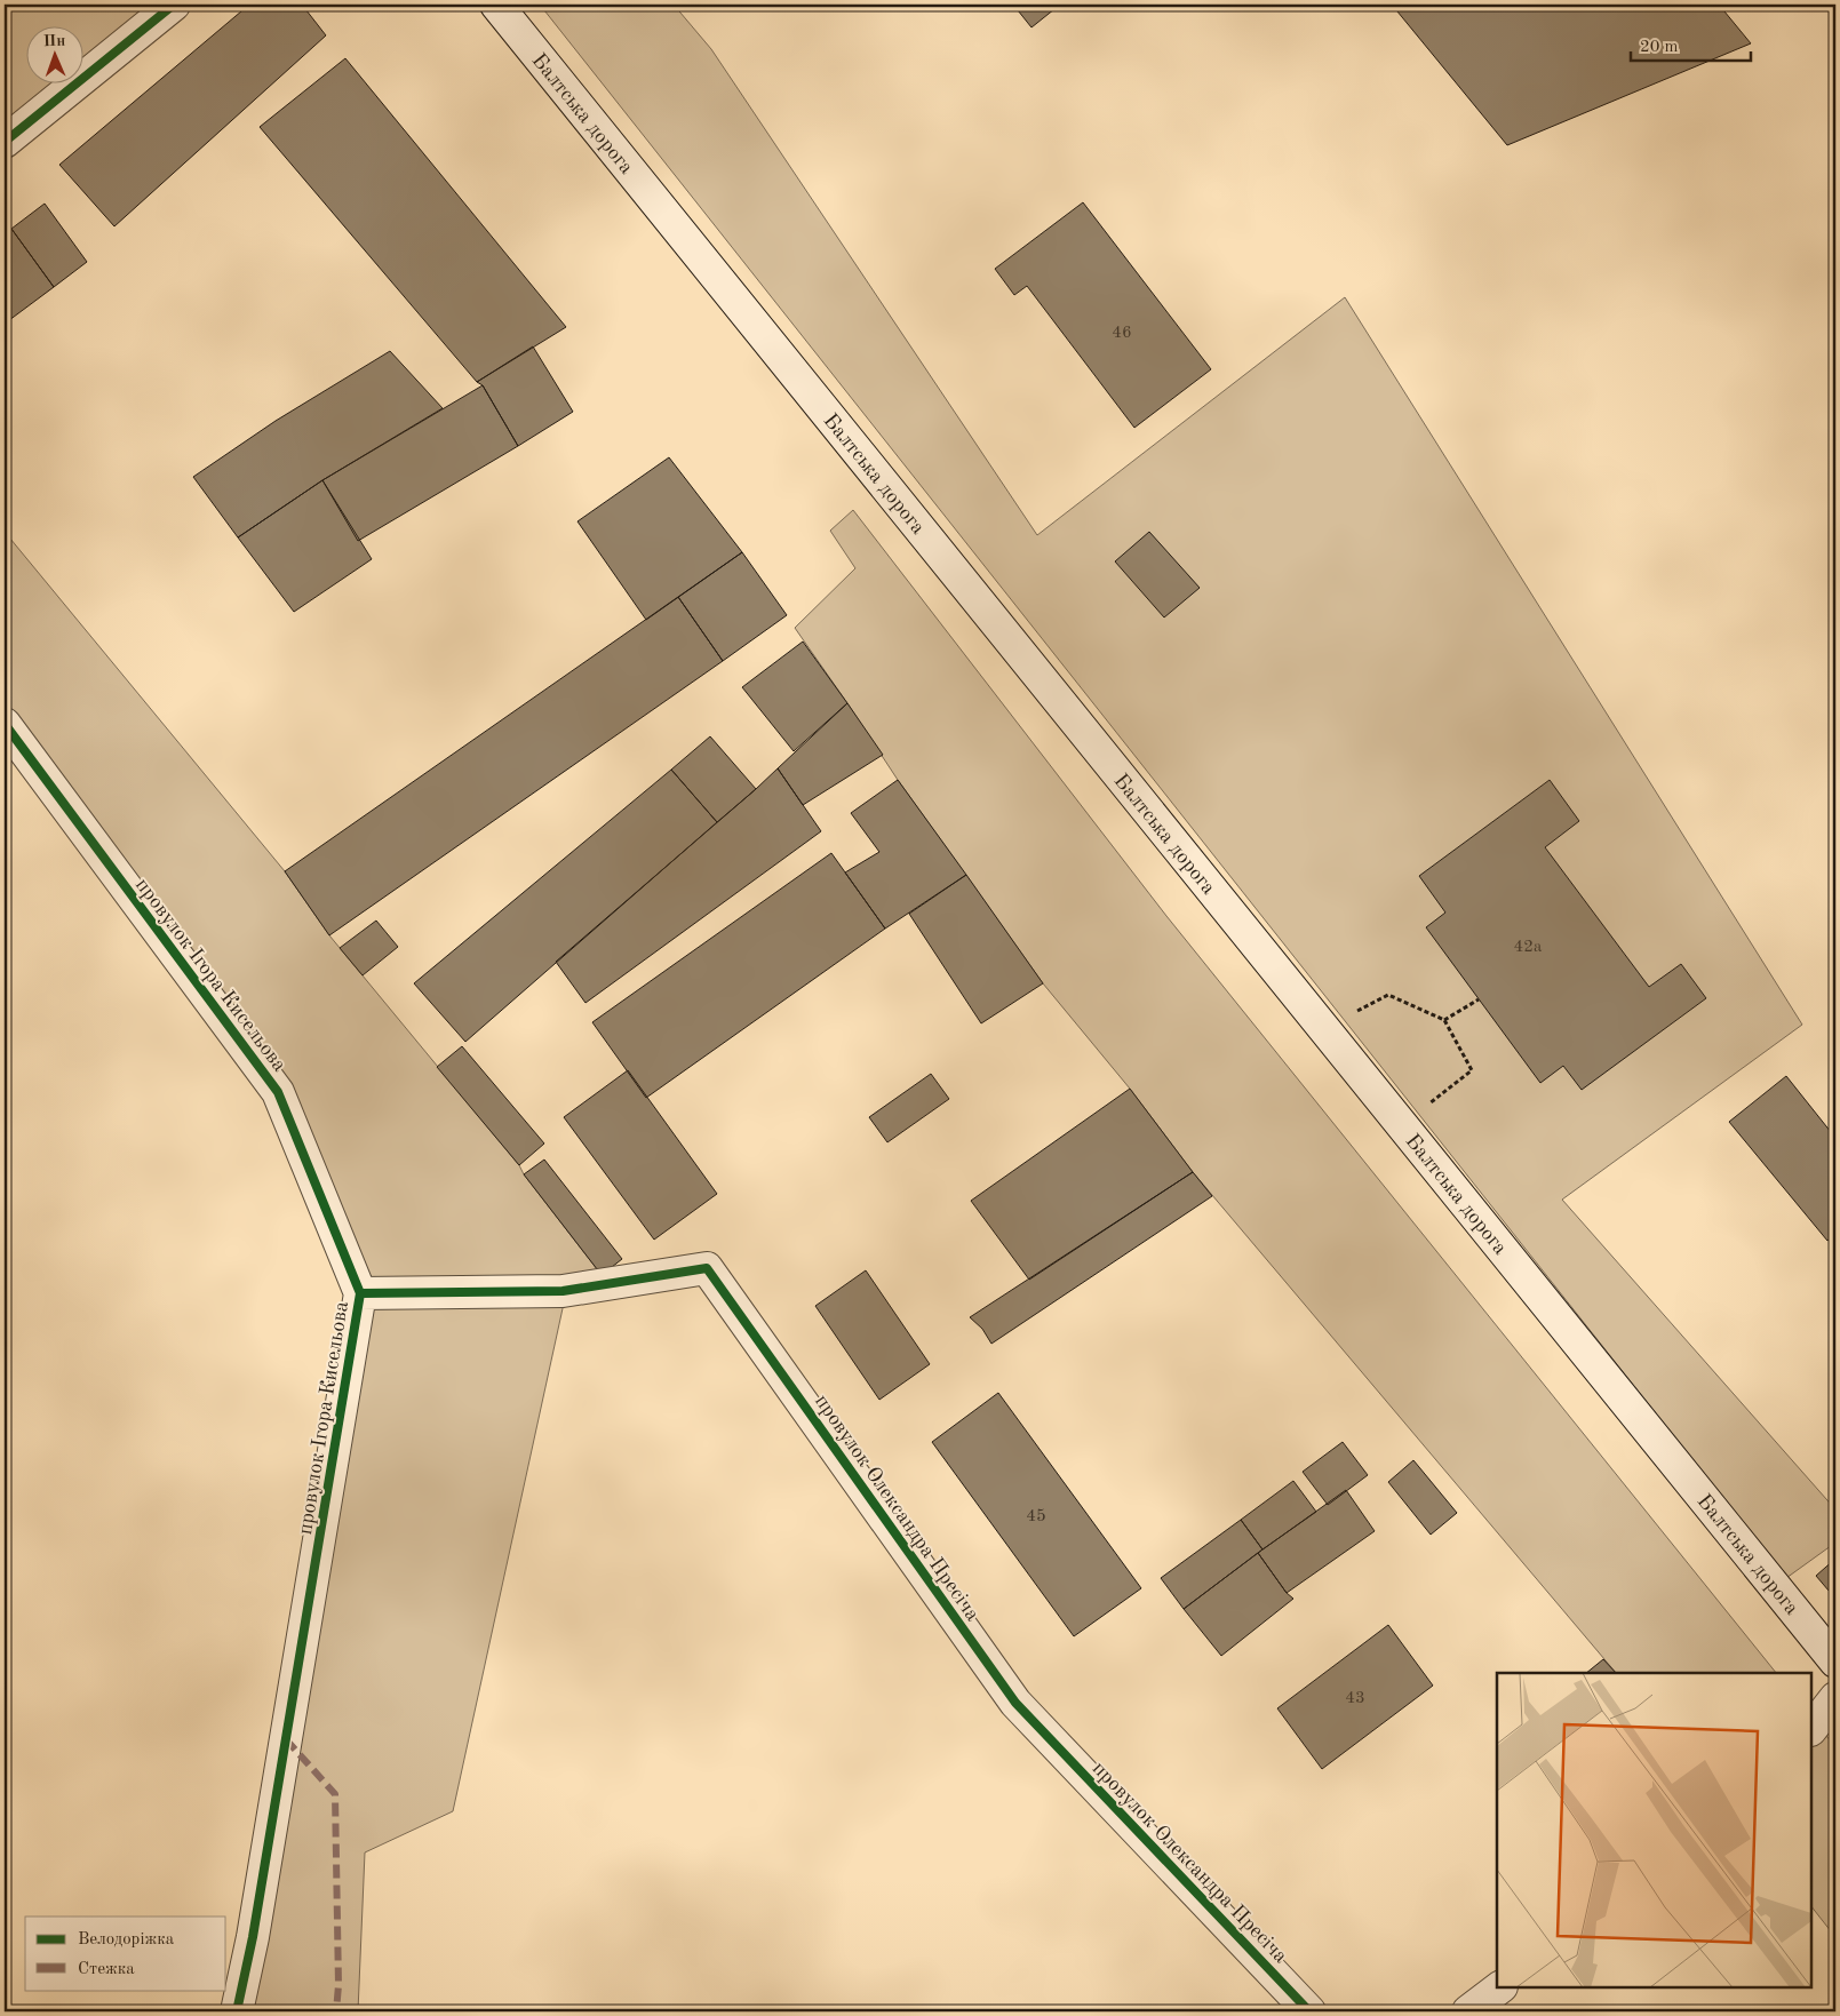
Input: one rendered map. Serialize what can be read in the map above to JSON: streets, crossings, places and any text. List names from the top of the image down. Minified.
{"streets":{"street":["Балтська дорога","провулок Ігора Кисельова","провулок Олександра Пресіча"]},"crossings":[["провулок Ігора Кисельова","провулок Олександра Пресіча"]],"house_numbers":["46","42а","45","43"],"legend":["Велодоріжка","Стежка"],"scale_bar":"20 m","north":"top"}
